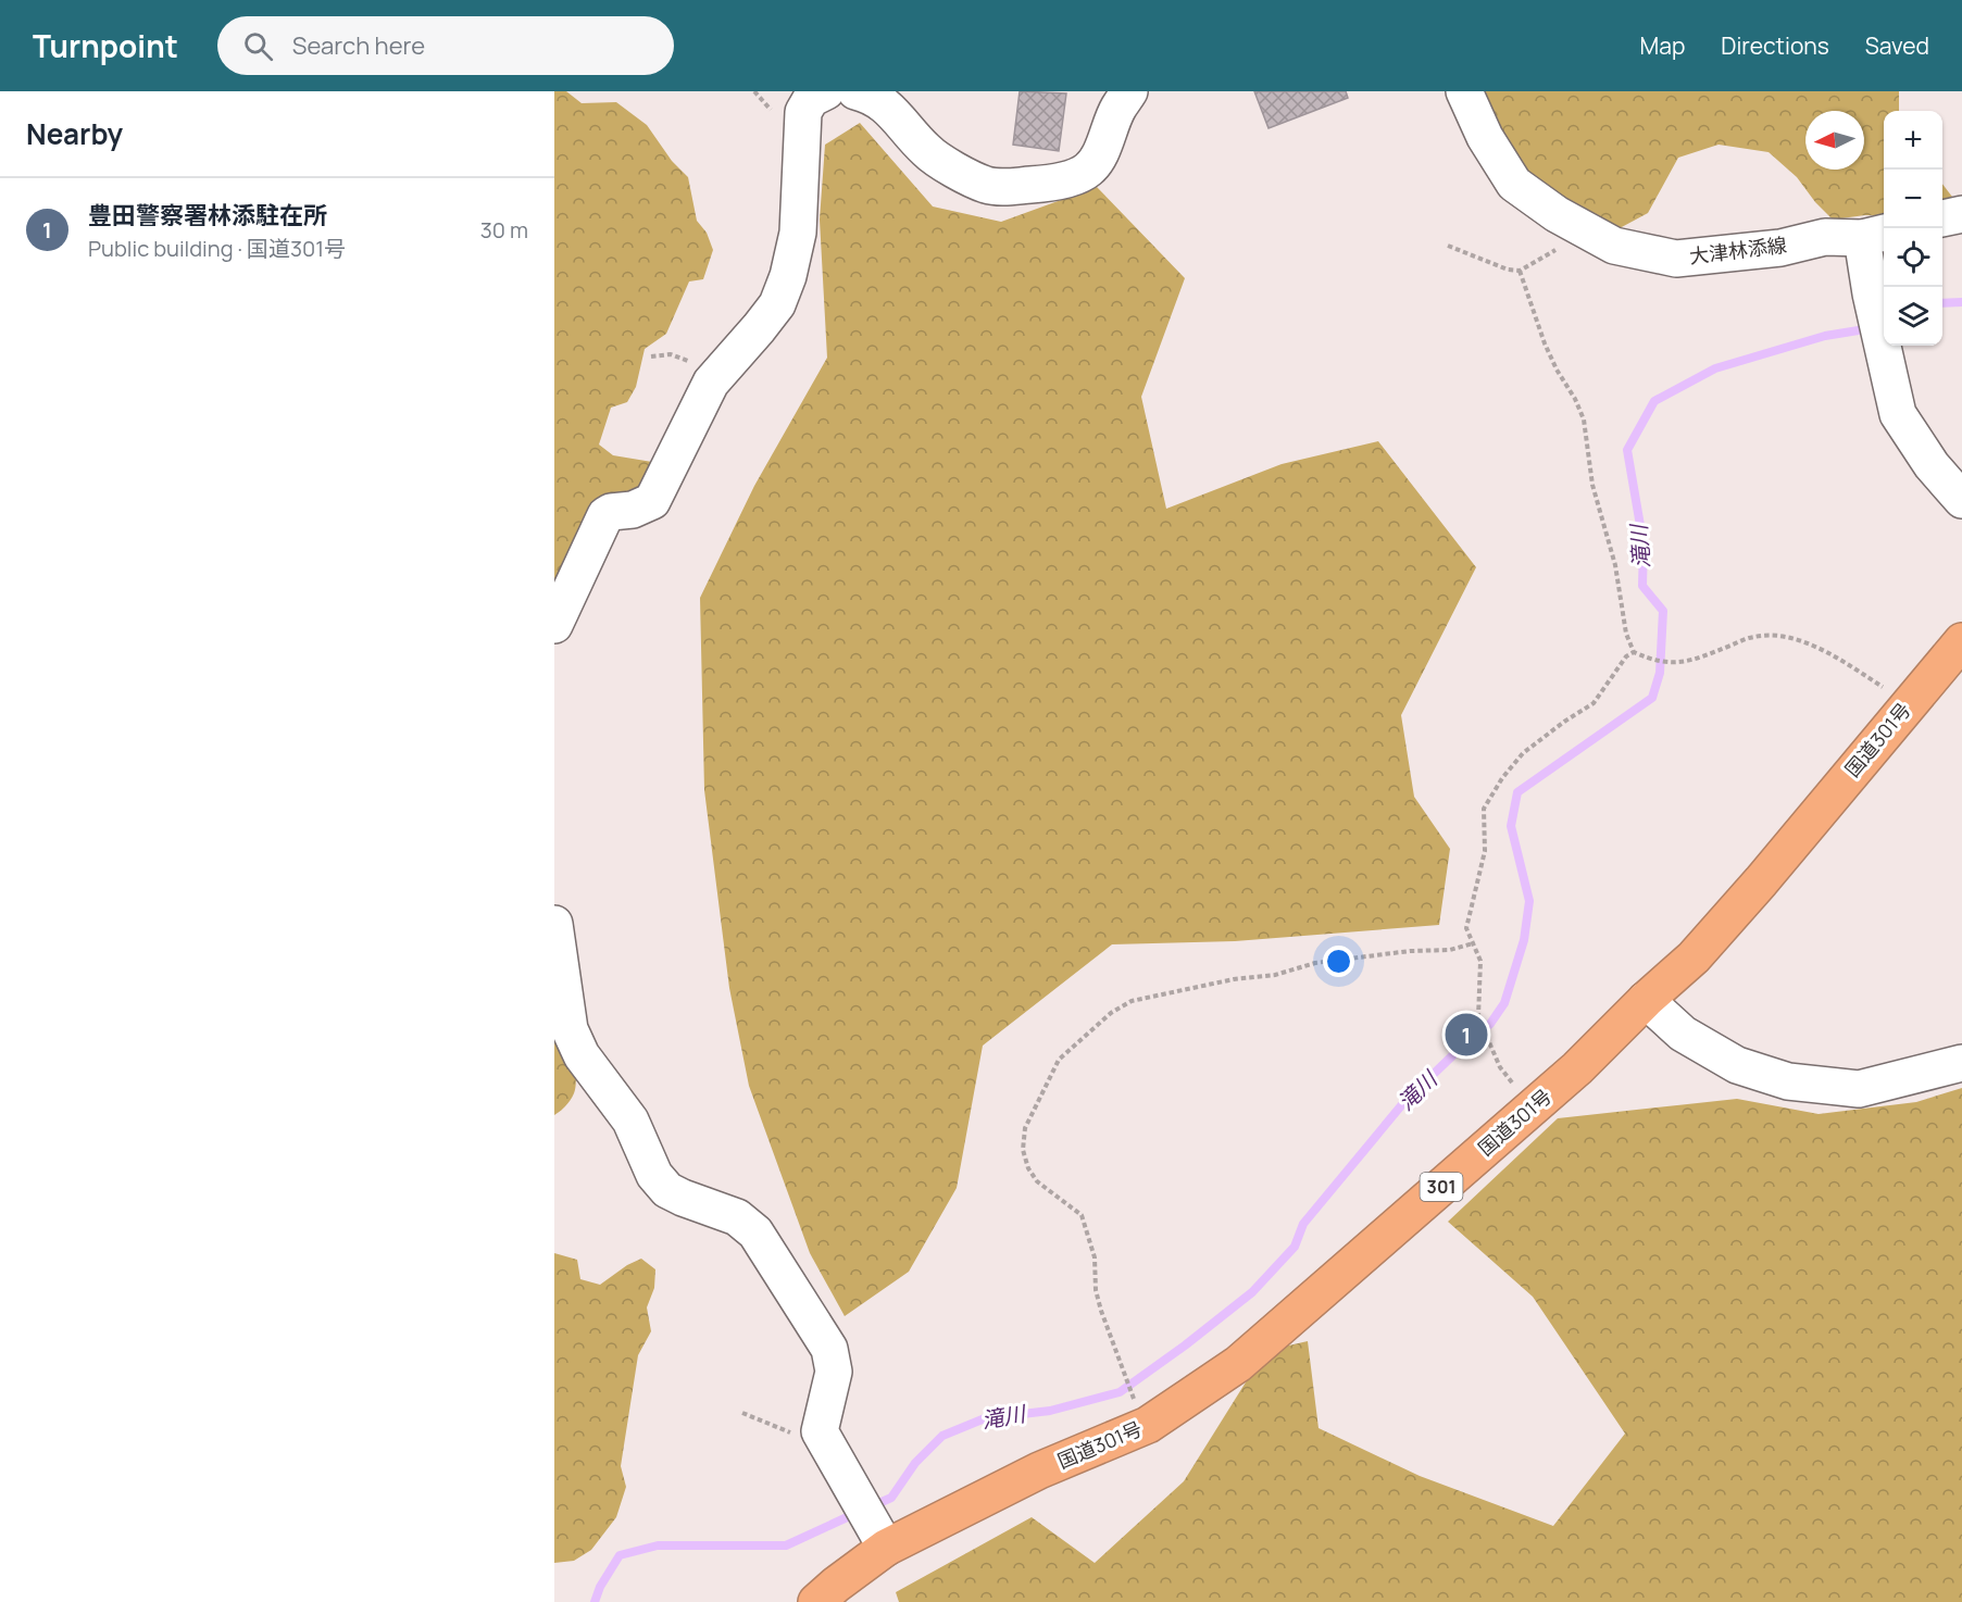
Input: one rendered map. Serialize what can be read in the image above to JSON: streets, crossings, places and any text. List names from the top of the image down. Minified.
{"streets":{"highway":["国道301号","301"],"street":["大津林添線"]},"water":["滝川"],"north":"left","page":{"header":"Turnpoint","search":"Search here","nav":["Map","Directions","Saved"],"heading":"Nearby","map_buttons":["+","−"],"list":[{"mark":"1","name":"豊田警察署林添駐在所","note":"Public building · 国道301号","value":"30 m"}],"pins":"1"}}
